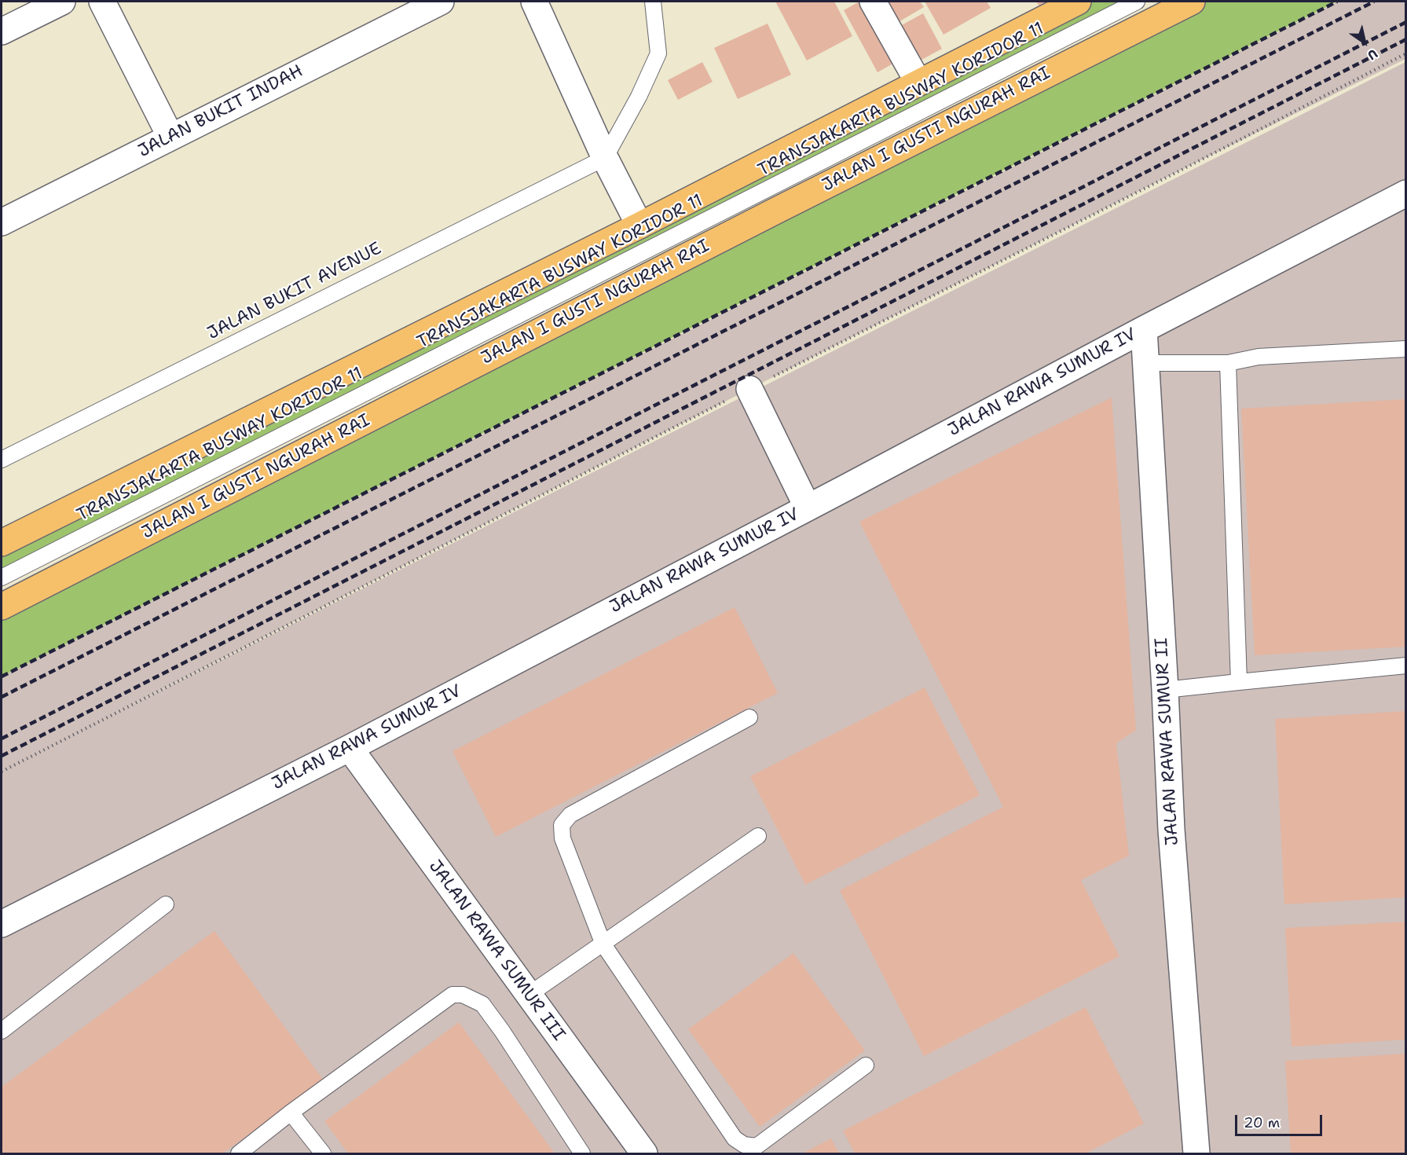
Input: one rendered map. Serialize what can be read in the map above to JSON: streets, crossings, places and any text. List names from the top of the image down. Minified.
{"streets":{"main road":["JALAN I GUSTI NGURAH RAI"],"street":["JALAN BUKIT INDAH","JALAN RAWA SUMUR IV","JALAN RAWA SUMUR II","JALAN RAWA SUMUR III"],"lane":["TRANSJAKARTA BUSWAY KORIDOR 11","JALAN BUKIT AVENUE"]},"crossings":[["JALAN RAWA SUMUR IV","JALAN RAWA SUMUR II"],["JALAN RAWA SUMUR IV","JALAN RAWA SUMUR III"]],"scale_bar":"20 m","north":"bottom right"}
